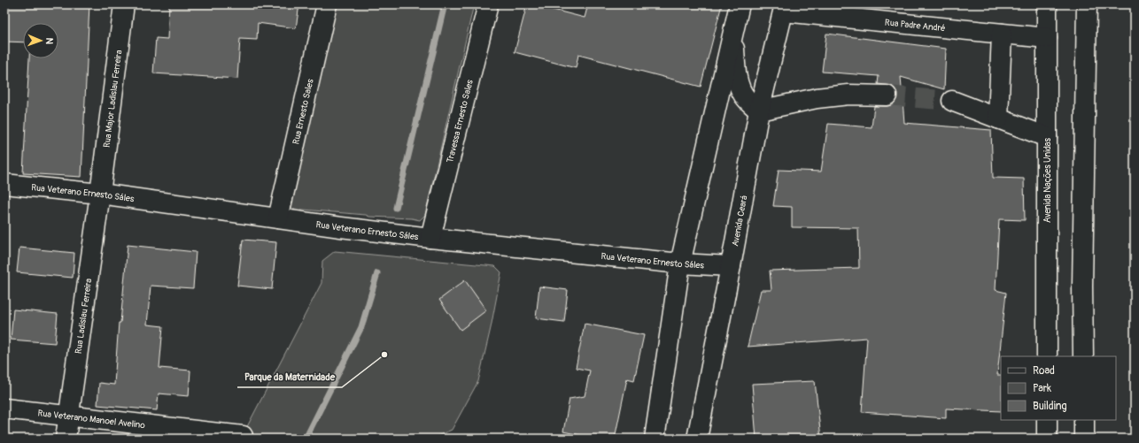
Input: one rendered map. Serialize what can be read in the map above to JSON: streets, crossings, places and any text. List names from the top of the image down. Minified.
{"streets":{"street":["Rua Padre André","Rua Major Ladislau Ferreira","Rua Ernesto Sales","Travessa Ernesto Sales","Avenida Nações Unidas","Rua Veterano Ernesto Sáles","Avenida Ceará","Rua Ladislau Ferreira","Rua Veterano Manoel Avelino"]},"crossings":[["Rua Padre André","Avenida Nações Unidas"],["Rua Padre André","Avenida Ceará"],["Rua Major Ladislau Ferreira","Rua Veterano Ernesto Sáles"],["Rua Major Ladislau Ferreira","Rua Ladislau Ferreira"],["Rua Ernesto Sales","Rua Veterano Ernesto Sáles"],["Travessa Ernesto Sales","Rua Veterano Ernesto Sáles"],["Rua Veterano Ernesto Sáles","Avenida Ceará"],["Rua Veterano Ernesto Sáles","Rua Ladislau Ferreira"],["Rua Ladislau Ferreira","Rua Veterano Manoel Avelino"]],"places":["Parque da Maternidade"],"legend":["Road","Park","Building"],"north":"right"}
